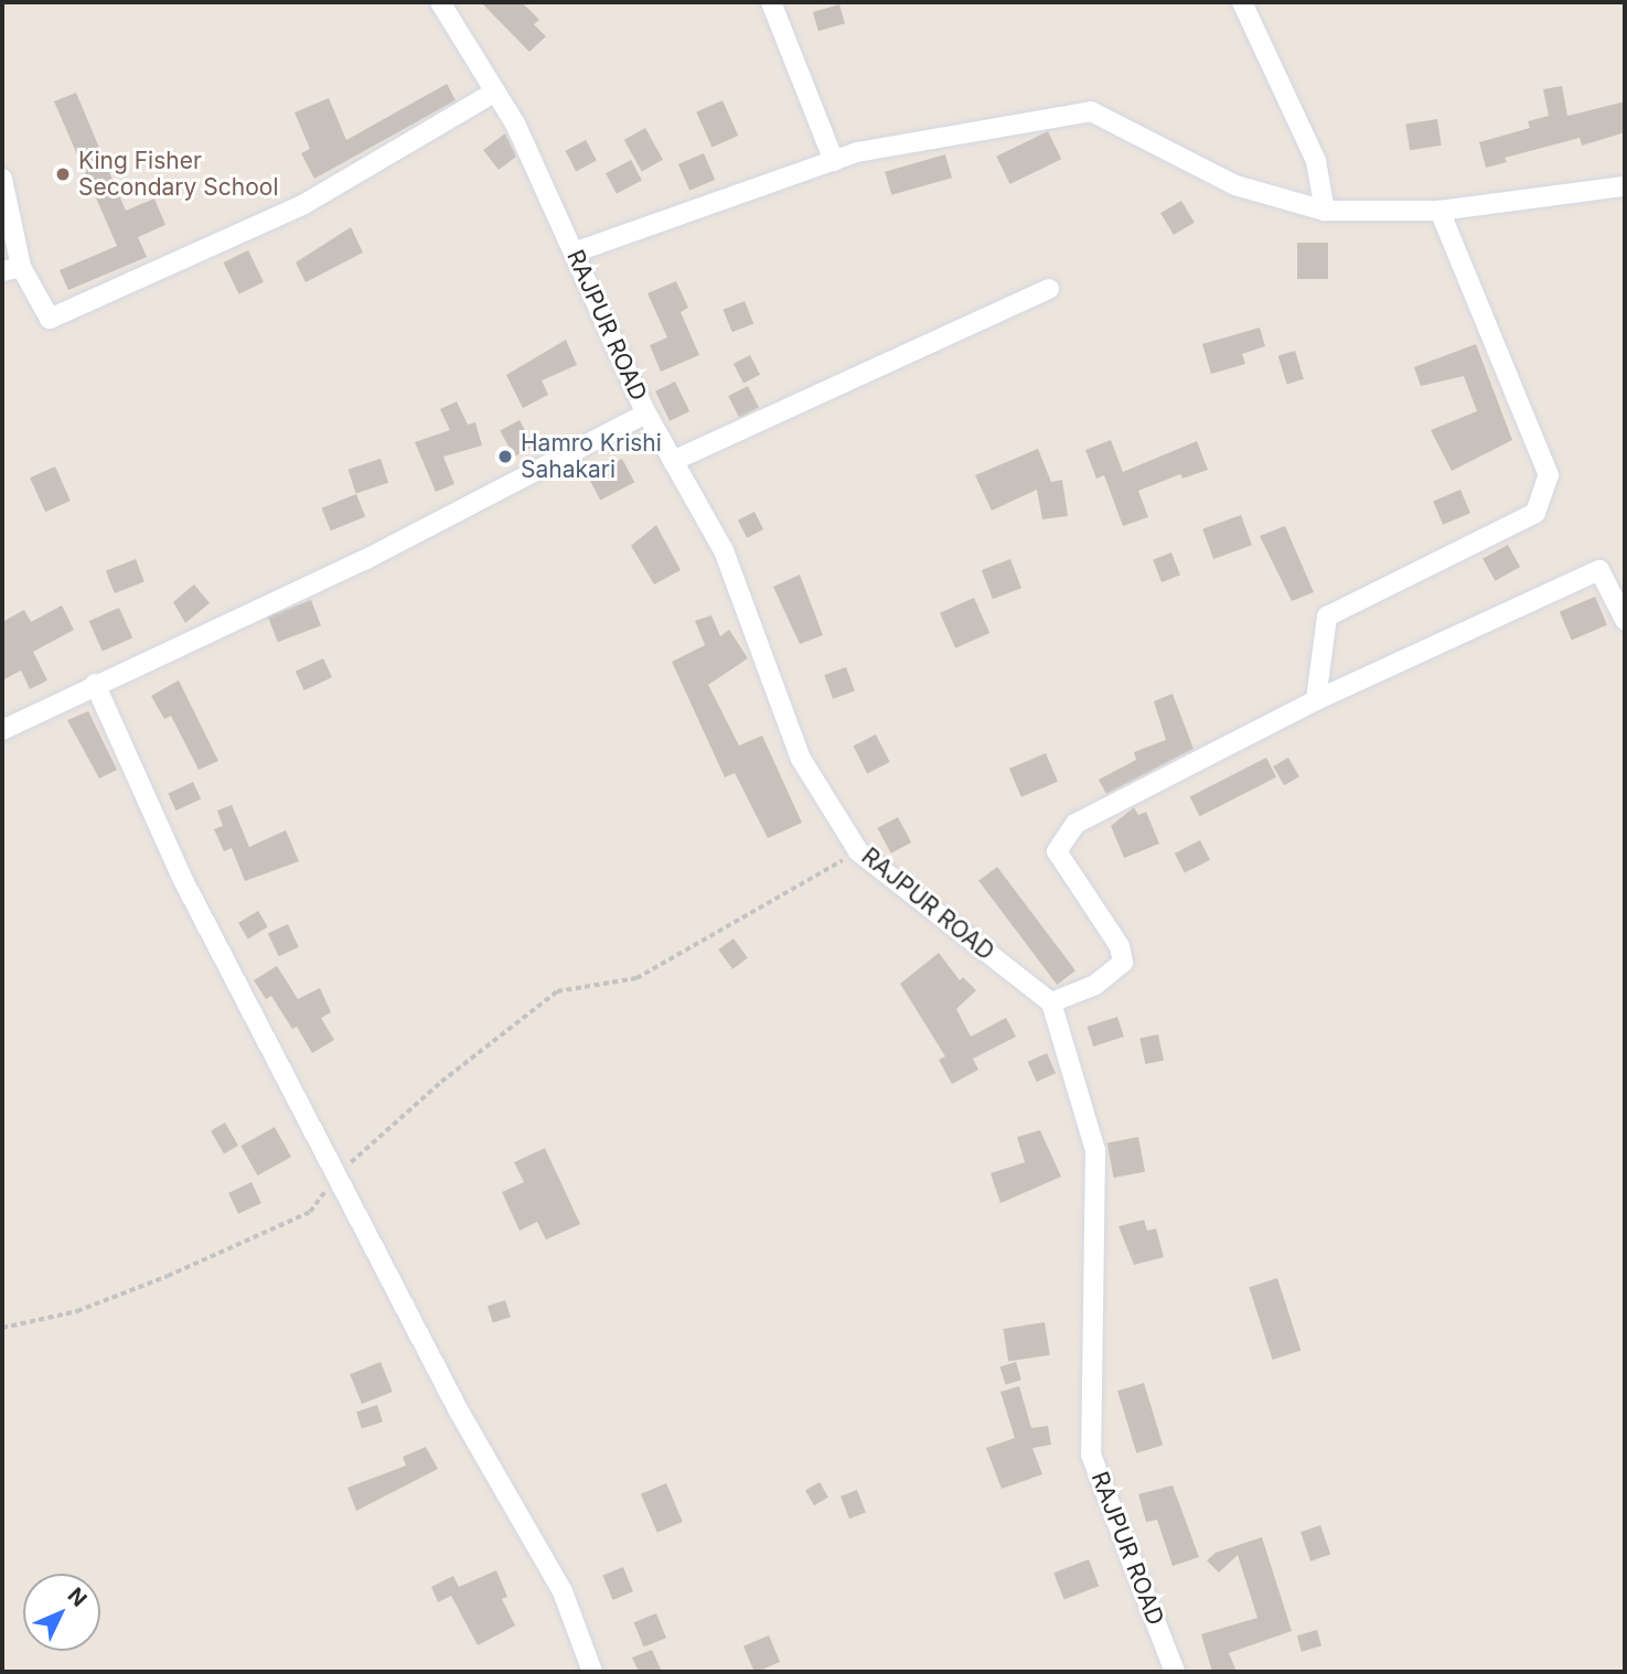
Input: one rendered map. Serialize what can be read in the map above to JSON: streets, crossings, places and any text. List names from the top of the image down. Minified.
{"streets":{"street":["RAJPUR ROAD"]},"places":["King Fisher Secondary School","Hamro Krishi Sahakari"],"north":"top right"}
